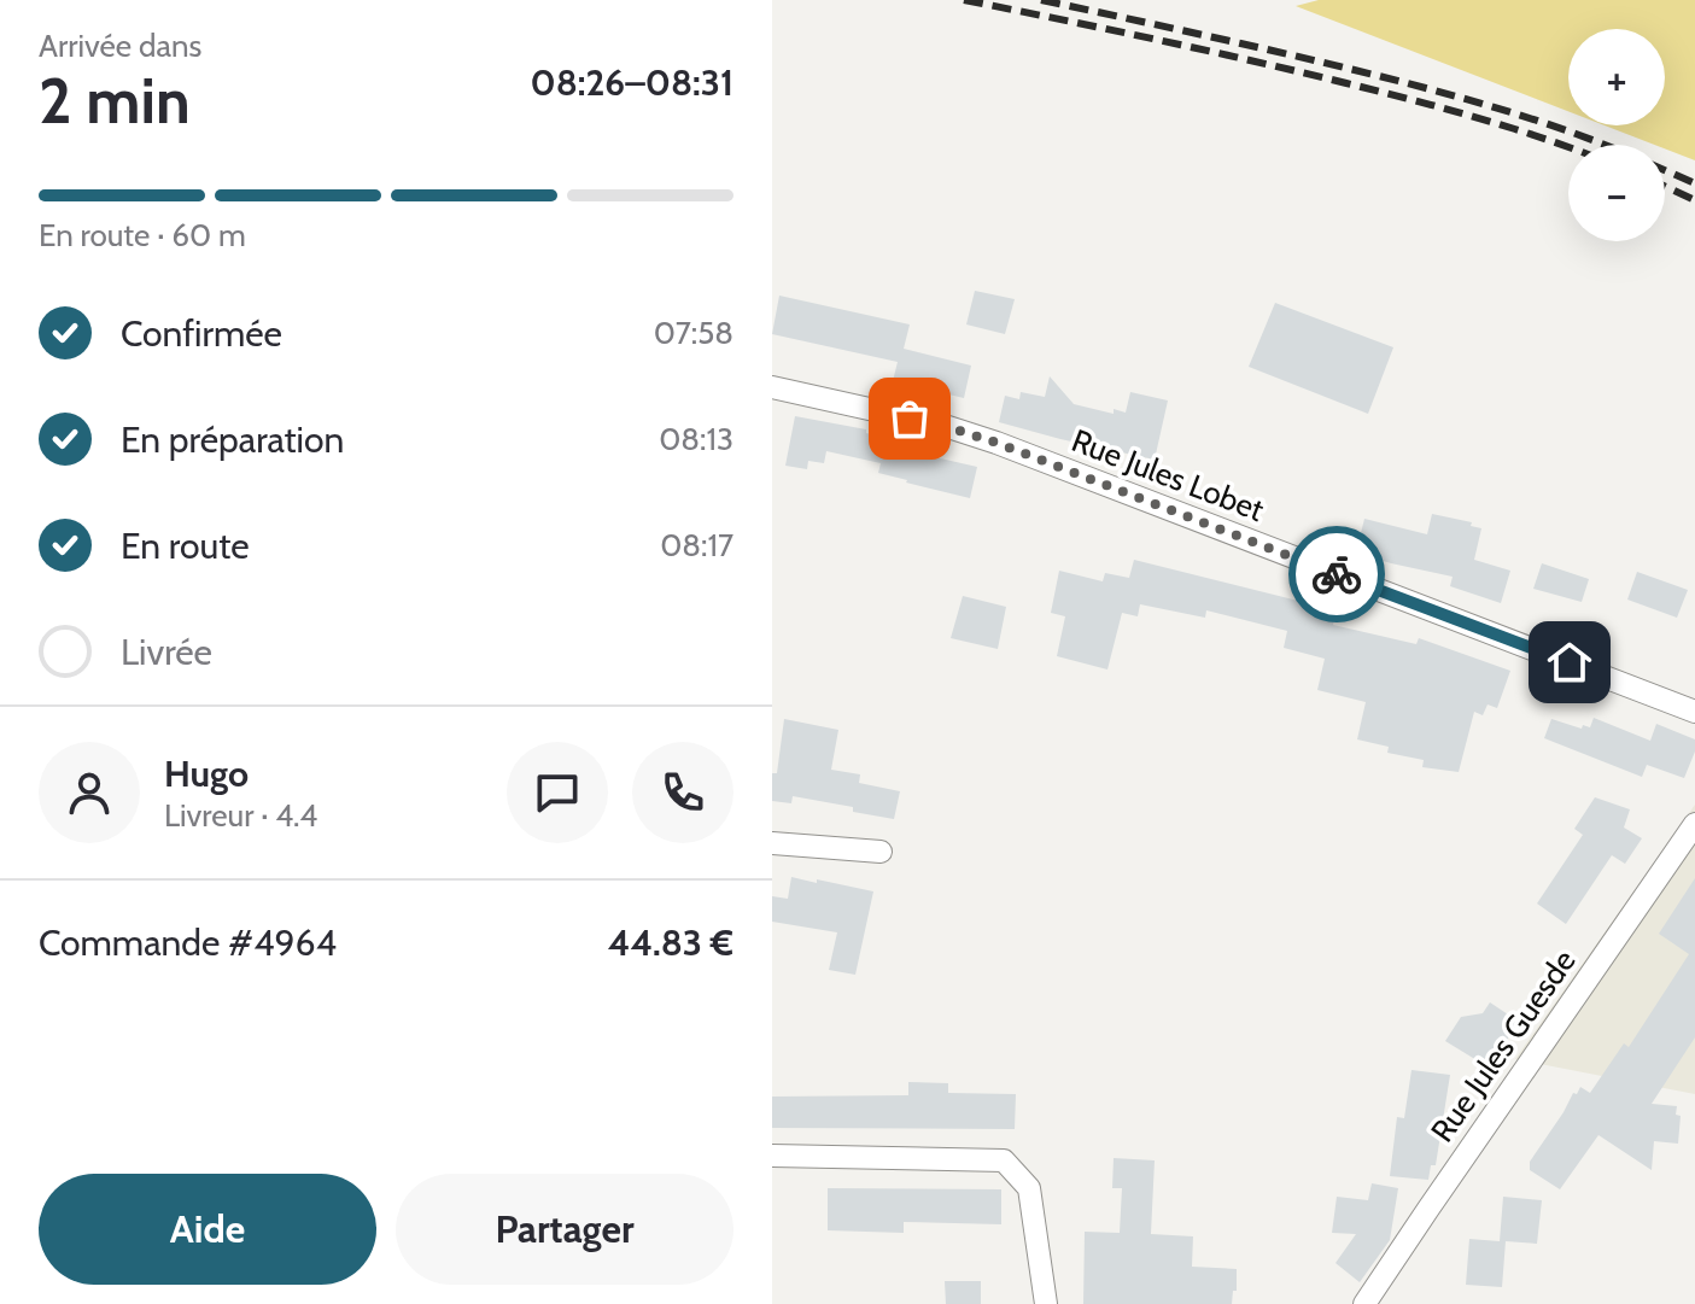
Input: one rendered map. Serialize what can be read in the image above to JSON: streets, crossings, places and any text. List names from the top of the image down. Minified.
{"streets":{"street":["Rue Jules Lobet","Rue Jules Guesde"]},"page":{"heading":["2 min","Arrivée dans","08:26–08:31"],"panel":["Hugo","Livreur · 4.4","Commande #4964","44.83 €"],"map_buttons":["+","−"],"bar":"En route · 60 m","list":[["Confirmée","07:58"],["En préparation","08:13"],["En route","08:17"],"Livrée"],"buttons":["Aide","Partager"]}}
